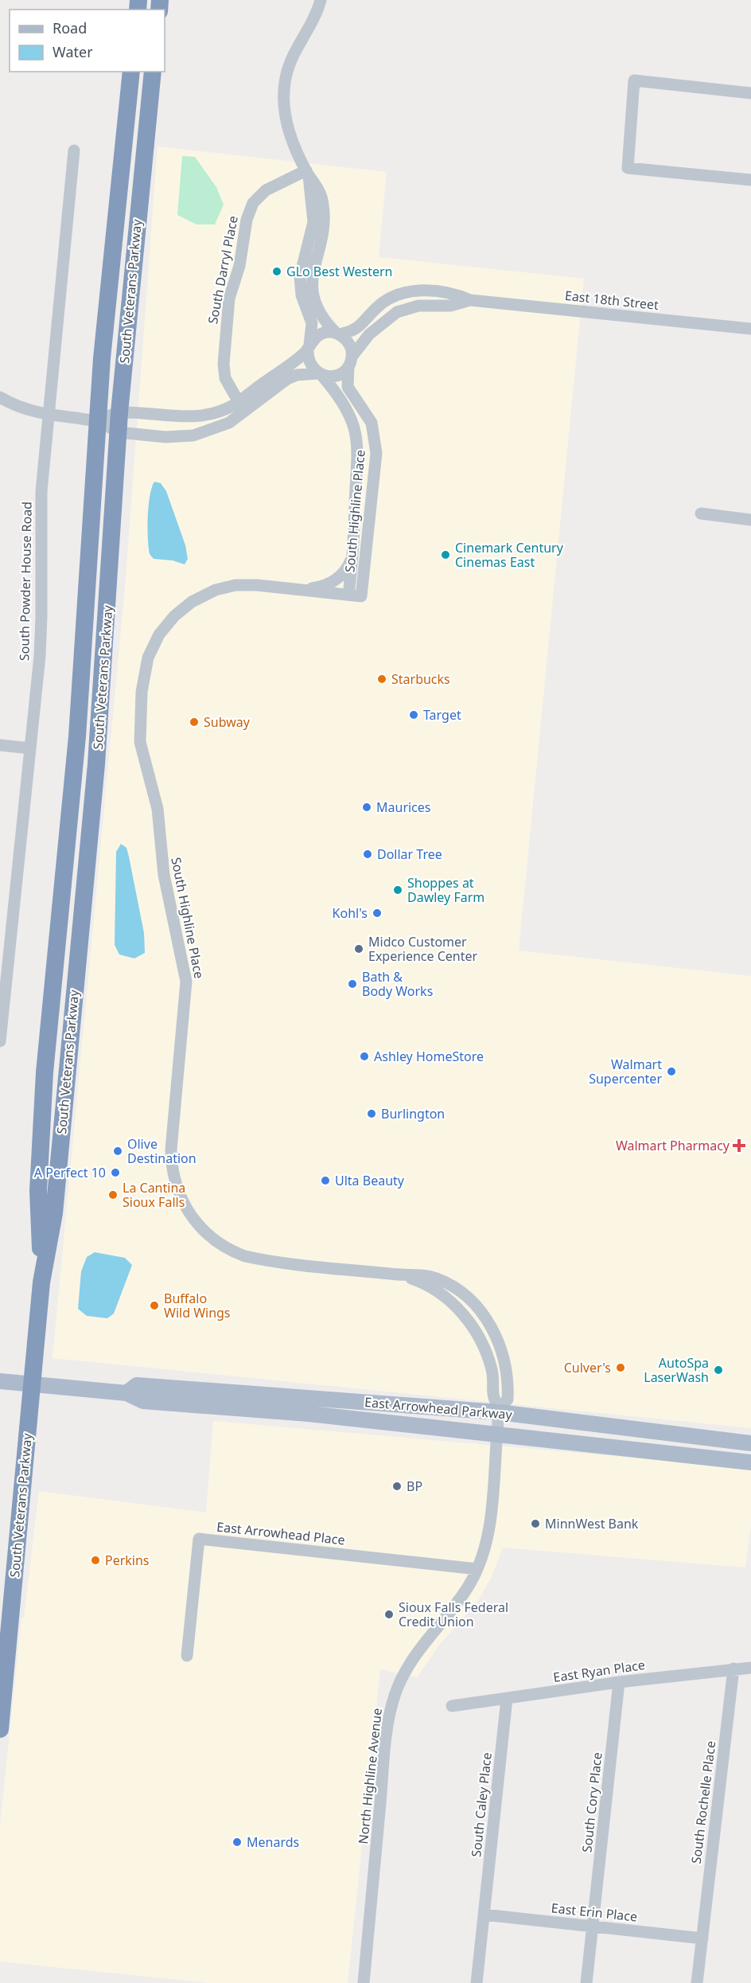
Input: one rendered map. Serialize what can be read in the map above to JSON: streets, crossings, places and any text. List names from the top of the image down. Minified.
{"streets":{"highway":["South Veterans Parkway"],"main road":["East Arrowhead Parkway"],"street":["South Darryl Place","East 18th Street","South Highline Place","South Powder House Road","East Arrowhead Place","East Ryan Place","North Highline Avenue","South Cory Place","South Rochelle Place","South Caley Place","East Erin Place"]},"crossings":[["South Darryl Place","East 18th Street"],["South Veterans Parkway","East 18th Street"],["South Veterans Parkway","East Arrowhead Parkway"],["East 18th Street","South Highline Place"],["South Highline Place","East Arrowhead Parkway"],["South Highline Place","North Highline Avenue"],["East Arrowhead Parkway","North Highline Avenue"],["East Arrowhead Place","North Highline Avenue"],["East Ryan Place","South Cory Place"],["East Ryan Place","South Rochelle Place"],["East Ryan Place","South Caley Place"],["South Cory Place","East Erin Place"],["South Rochelle Place","East Erin Place"],["South Caley Place","East Erin Place"]],"places":{"other":["GLo Best Western","Cinemark Century Cinemas East","Starbucks","Target","Subway","Maurices","Dollar Tree","Shoppes at Dawley Farm","Kohl's","Midco Customer Experience Center","Bath & Body Works","Ashley HomeStore","Walmart Supercenter","Burlington","Olive Destination","A Perfect 10","Ulta Beauty","La Cantina Sioux Falls","Buffalo Wild Wings","Culver's","AutoSpa LaserWash","BP","MinnWest Bank","Perkins","Sioux Falls Federal Credit Union","Menards"],"health":["Walmart Pharmacy"]},"legend":["Road","Water"]}
